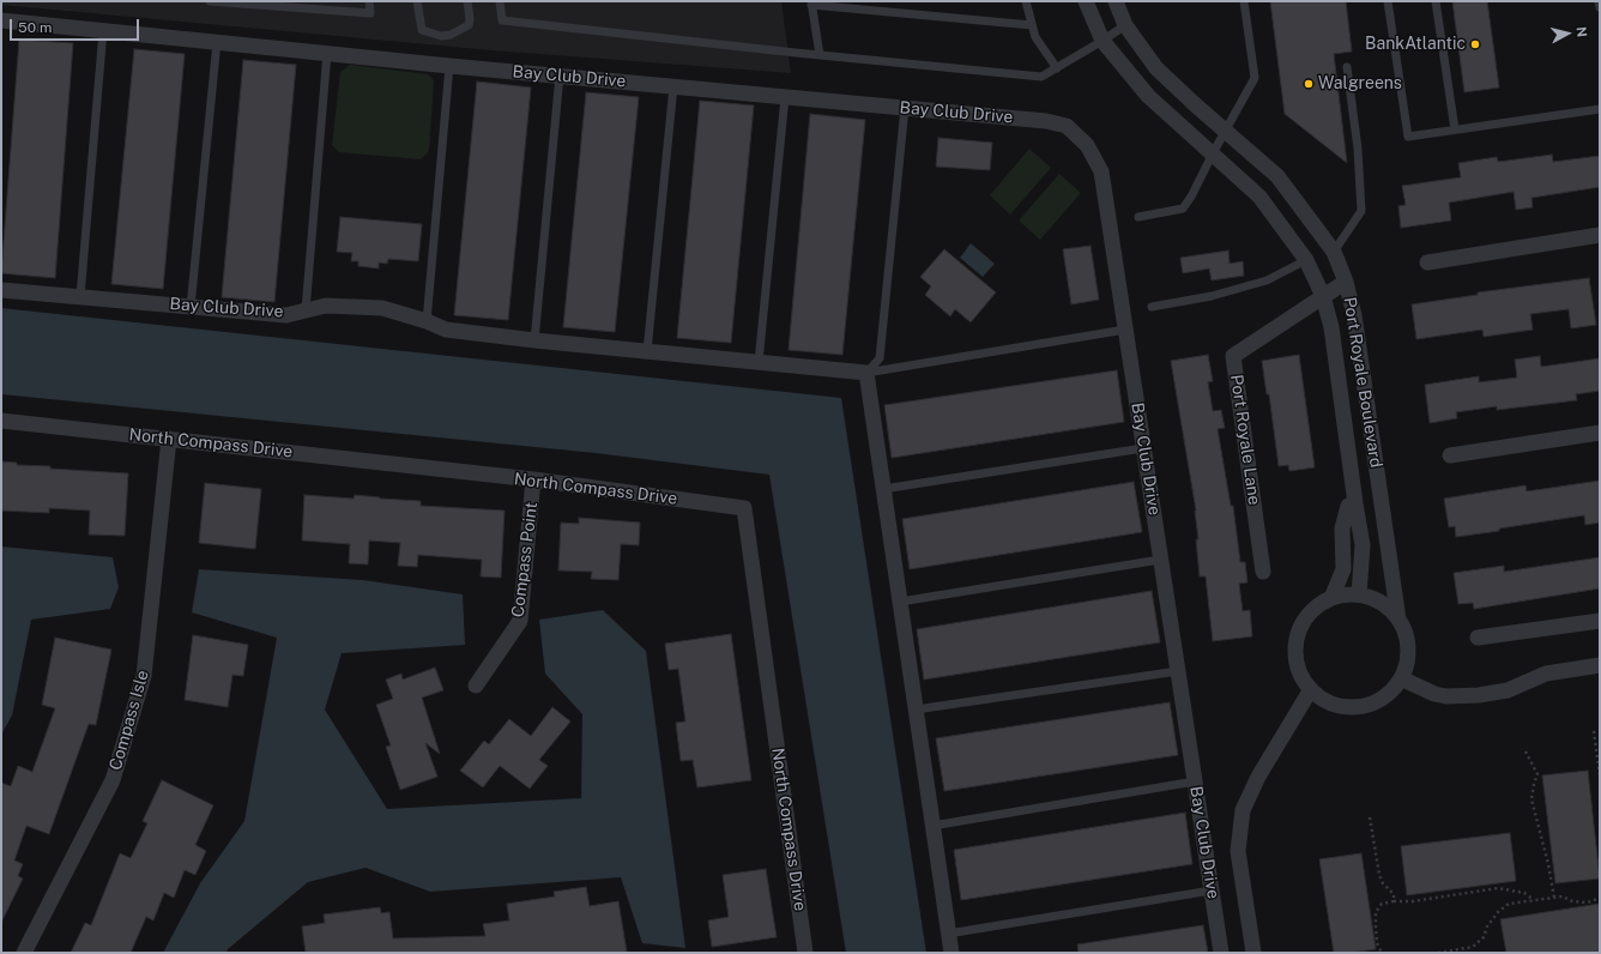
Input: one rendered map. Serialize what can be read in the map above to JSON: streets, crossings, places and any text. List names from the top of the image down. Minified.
{"streets":{"street":["Bay Club Drive","Port Royale Boulevard","Port Royale Lane","North Compass Drive","Compass Point","Compass Isle"]},"crossings":[["Port Royale Boulevard","Port Royale Lane"],["North Compass Drive","Compass Point"],["North Compass Drive","Compass Isle"]],"places":["BankAtlantic","Walgreens"],"scale_bar":"50 m","north":"right"}
